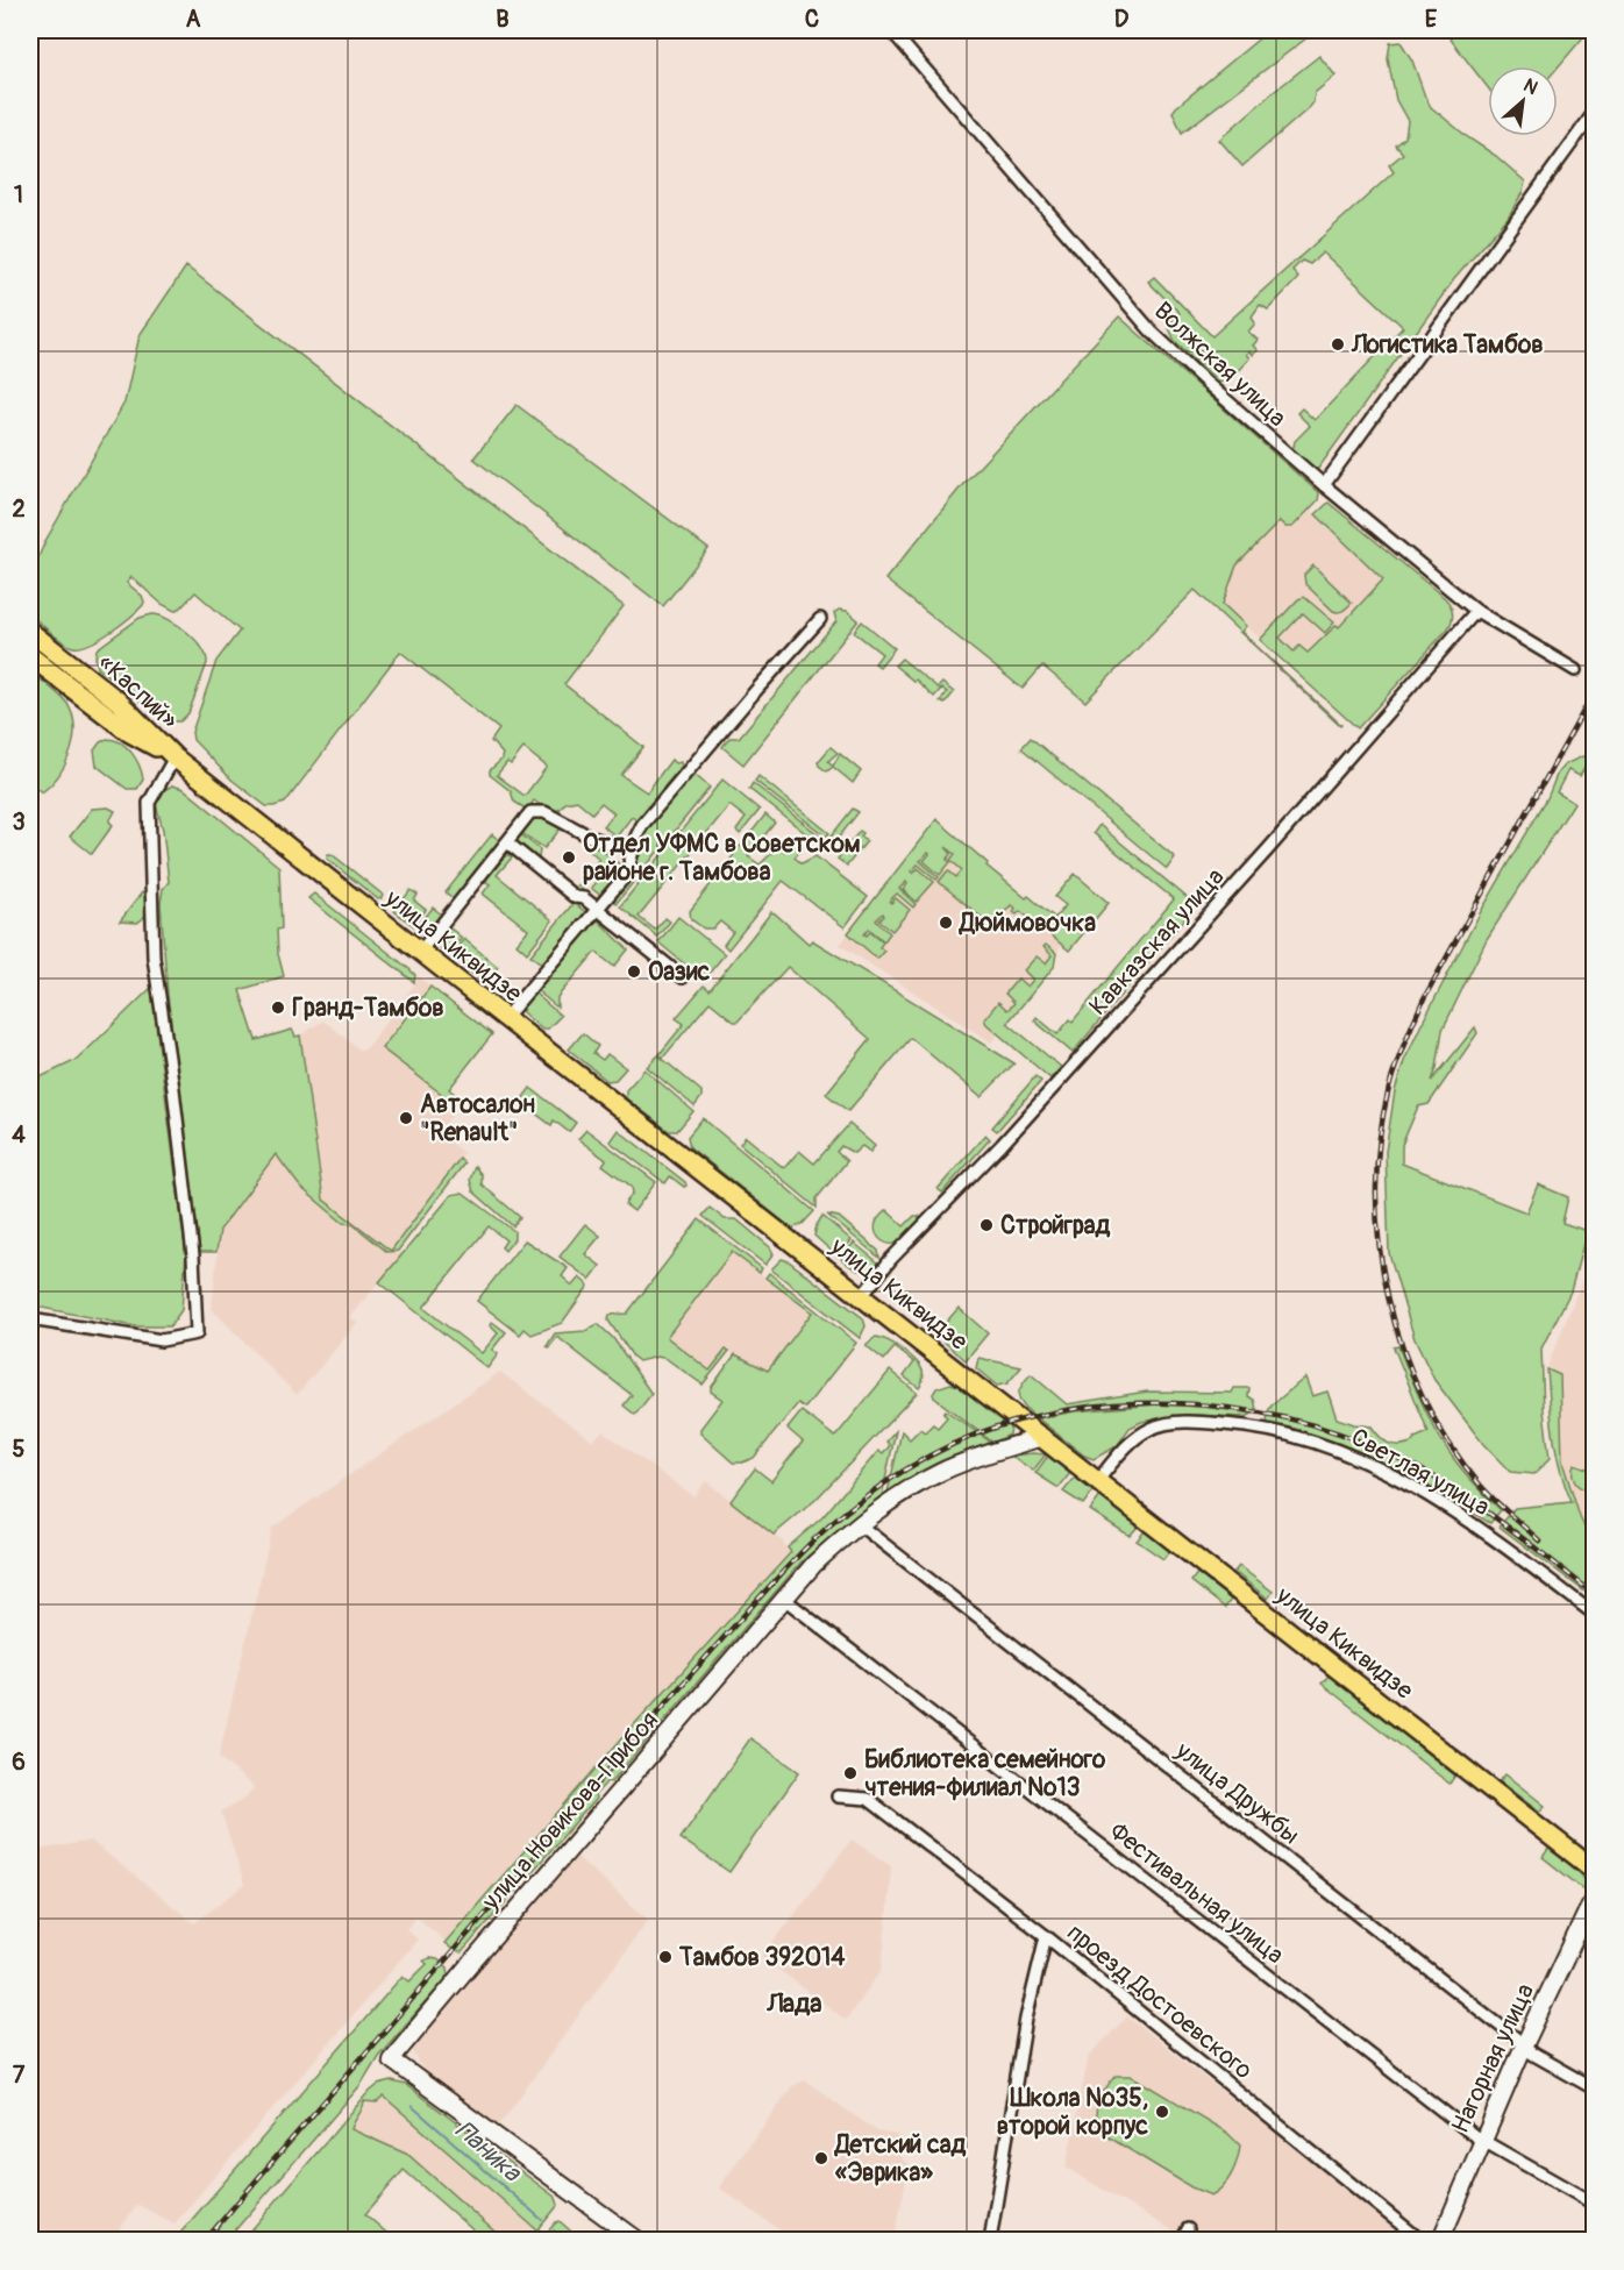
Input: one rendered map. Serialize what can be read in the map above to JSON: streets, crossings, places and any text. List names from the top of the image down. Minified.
{"streets":{"main road":["«Каспий»","улица Киквидзе"],"street":["Волжская улица","Кавказская улица","Светлая улица","улица Дружбы","улица Новикова-Прибоя","Фестивальная улица","проезд Достоевского","Нагорная улица"]},"crossings":[["Волжская улица","Кавказская улица"],["«Каспий»","улица Киквидзе"],["Кавказская улица","улица Киквидзе"],["улица Киквидзе","Светлая улица"],["улица Киквидзе","улица Новикова-Прибоя"],["улица Дружбы","улица Новикова-Прибоя"],["улица Дружбы","Нагорная улица"],["улица Новикова-Прибоя","Фестивальная улица"],["Фестивальная улица","Нагорная улица"]],"districts":["Лада"],"water":["Паника"],"places":["Логистика Тамбов","Отдел УФМС в Советском районе г. Тамбова","Дюймовочка","Оазис","Гранд-Тамбов","Автосалон \"Renault\"","Стройград","Библиотека семейного чтения-филиал №13","Тамбов 392014","Школа №35, второй корпус","Детский сад «Эврика»"],"north":"top right","grid":{"columns":["A","B","C","D","E"],"rows":["1","2","3","4","5","6","7"]}}
